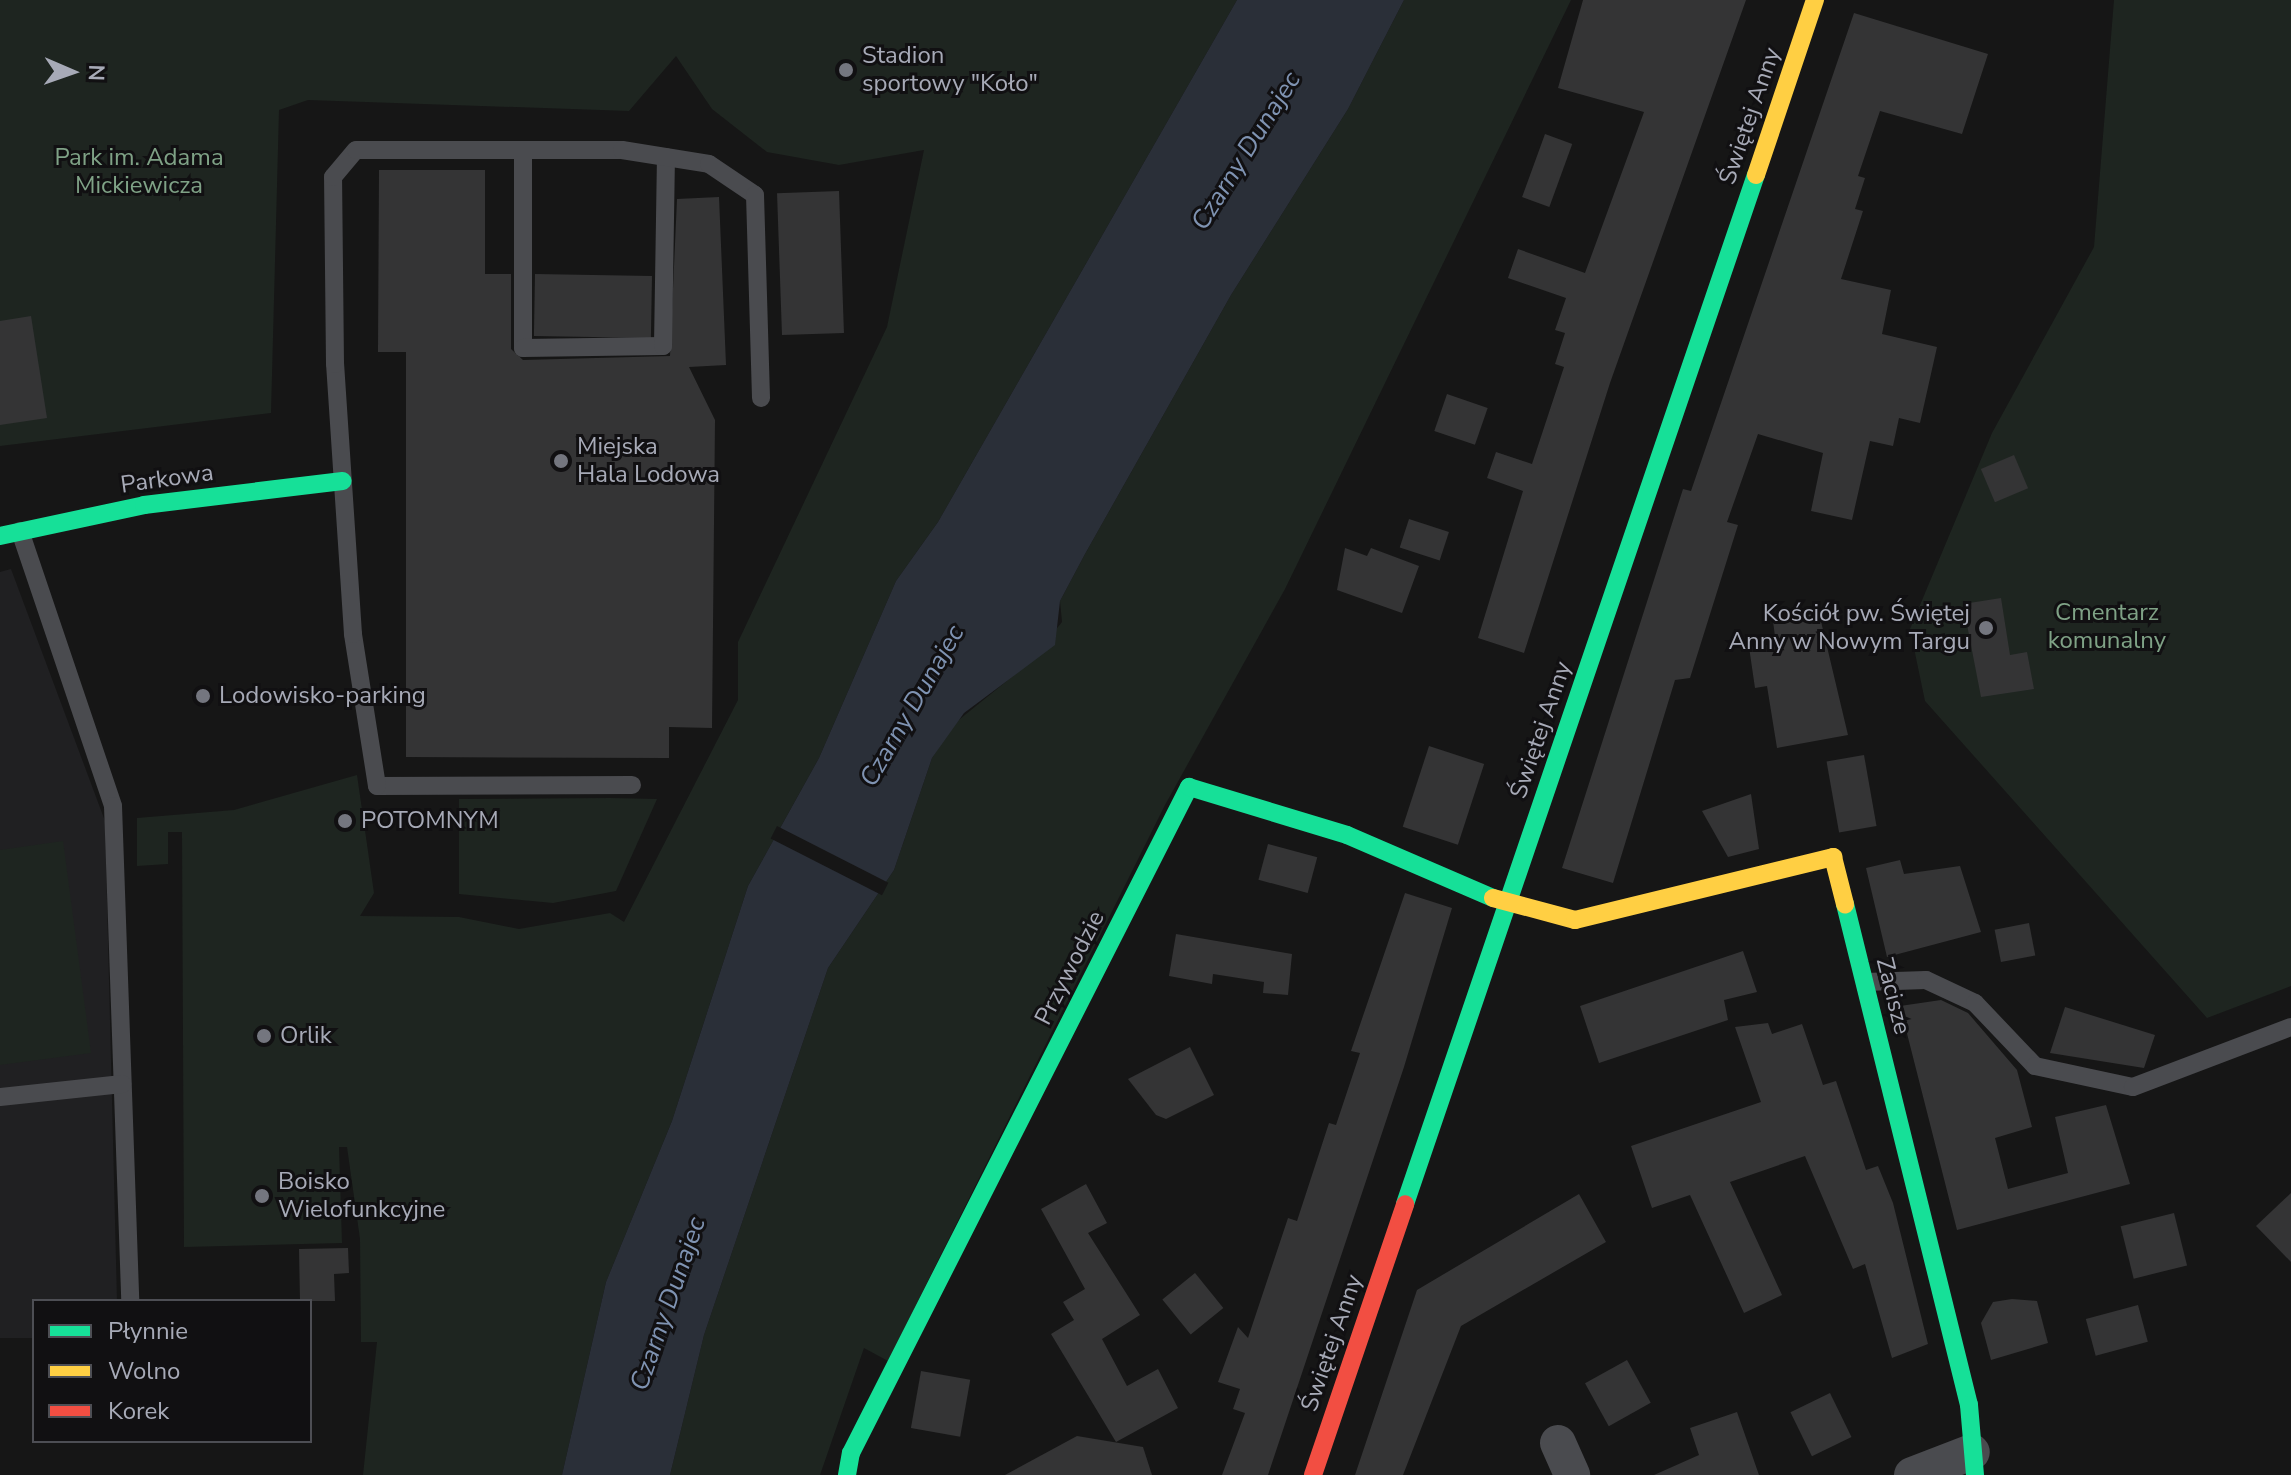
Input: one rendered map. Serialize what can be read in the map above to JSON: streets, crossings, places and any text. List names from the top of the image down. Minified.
{"streets":{"street":["Świętej Anny","Parkowa","Przywodzie","Zacisze"]},"crossings":[["Świętej Anny","Przywodzie"],["Świętej Anny","Zacisze"],["Przywodzie","Zacisze"]],"water":["Czarny Dunajec"],"parks":["Park im. Adama Mickiewicza","Cmentarz komunalny"],"places":["Stadion sportowy \"Koło\"","Miejska Hala Lodowa","Kościół pw. Świętej Anny w Nowym Targu","Lodowisko-parking","POTOMNYM","Orlik","Boisko Wielofunkcyjne"],"legend":["Płynnie","Wolno","Korek"],"north":"right"}
